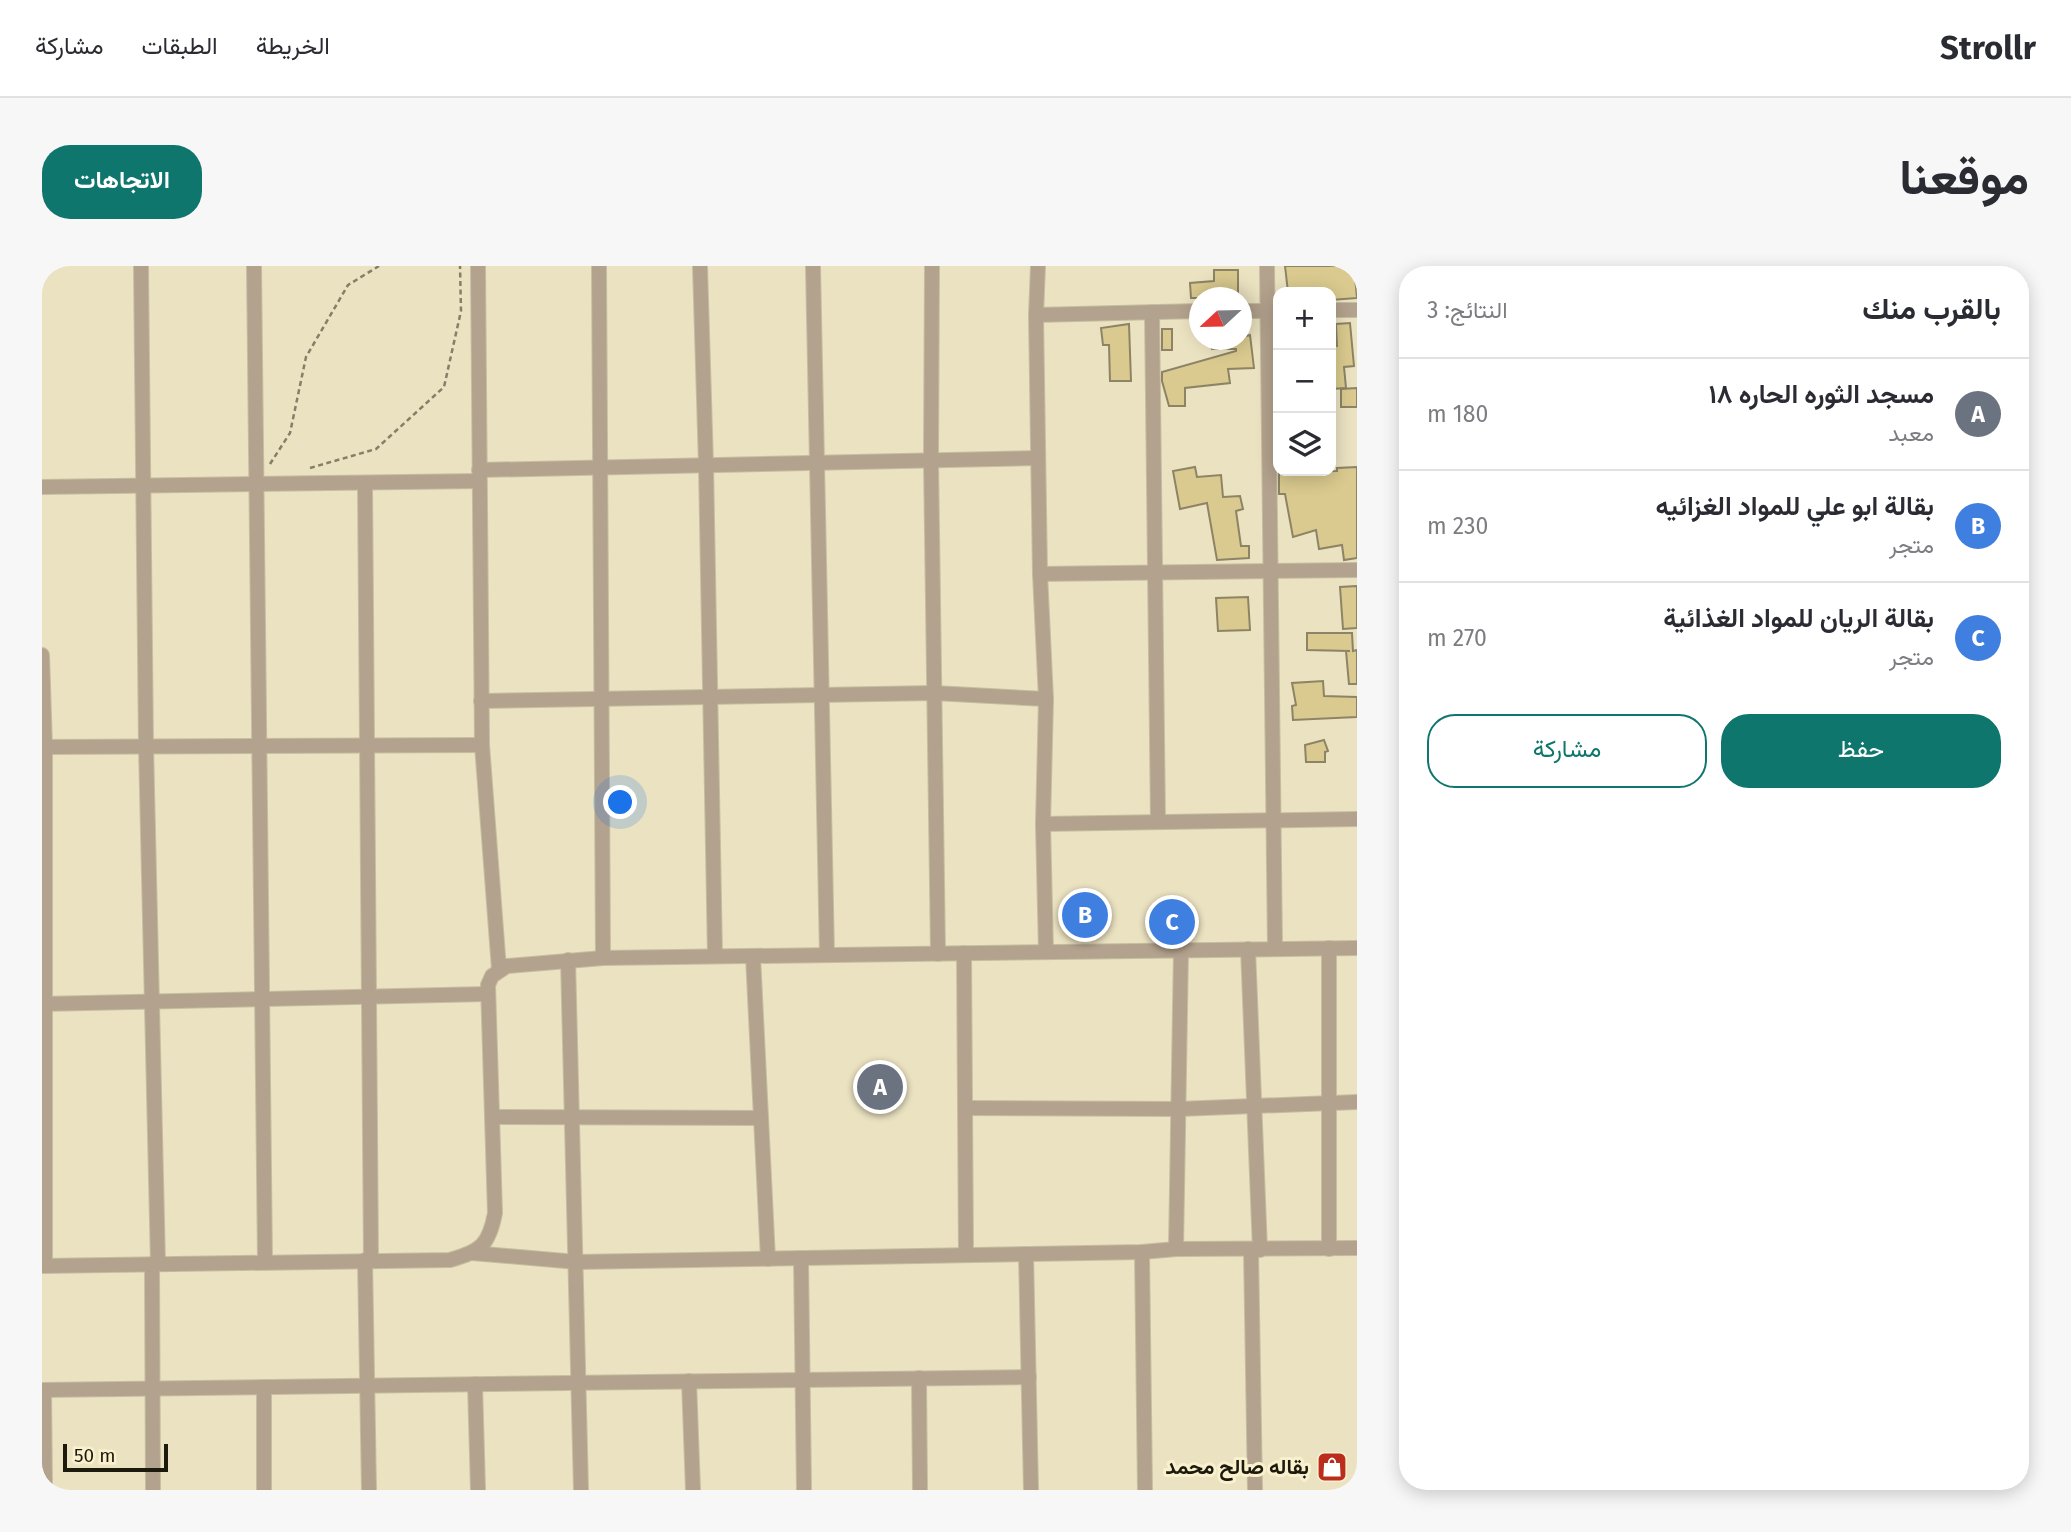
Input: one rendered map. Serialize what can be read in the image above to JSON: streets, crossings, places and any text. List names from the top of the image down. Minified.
{"places":{"shop":["بقاله صالح محمد"]},"scale_bar":"50 m","north":"left","page":{"header":"Strollr","nav":["الخريطة","الطبقات","مشاركة"],"title":"موقعنا","buttons":["الاتجاهات",["حفظ","مشاركة"]],"heading":["بالقرب منك","النتائج: 3"],"map_buttons":["+","−"],"list":[{"mark":"A","name":"مسجد الثوره الحاره ١٨","note":"معبد","value":"180 m"},{"mark":"B","name":"بقالة ابو علي للمواد الغزائيه","note":"متجر","value":"230 m"},{"mark":"C","name":"بقالة الريان للمواد الغذائية","note":"متجر","value":"270 m"}],"pins":["B","C","A"],"scale":"50 m"}}
